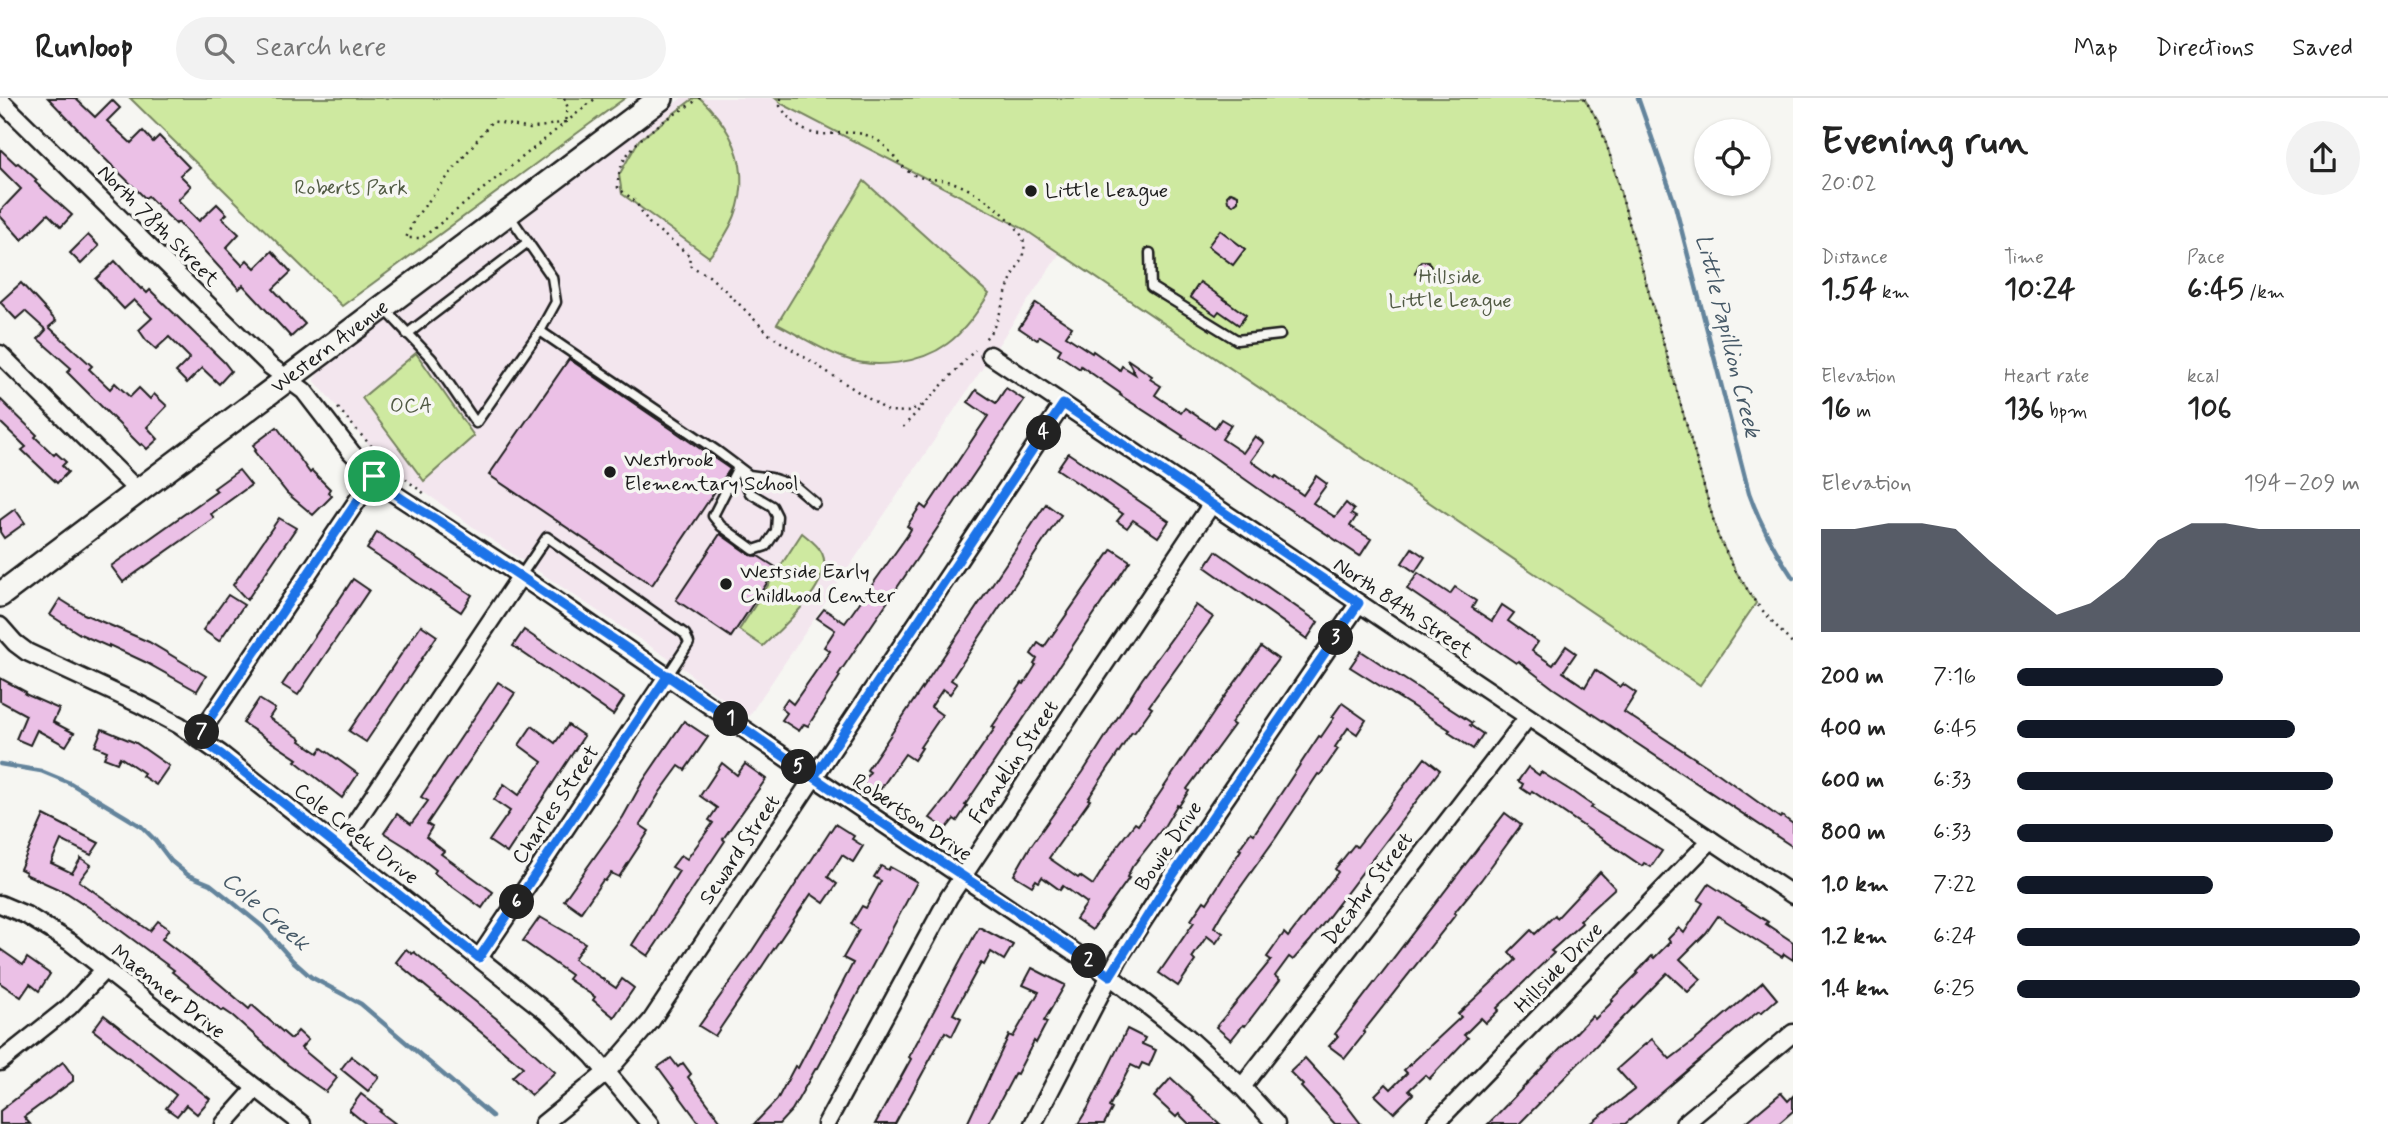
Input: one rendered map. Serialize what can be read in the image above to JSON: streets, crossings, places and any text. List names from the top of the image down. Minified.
{"streets":{"street":["North 78th Street","Western Avenue","North 84th Street","Franklin Street","Charles Street","Robertson Drive","Cole Creek Drive","Bowie Drive","Seward Street","Decatur Street","Hillside Drive","Maenner Drive"]},"crossings":[["North 78th Street","Western Avenue"],["North 78th Street","Robertson Drive"],["Western Avenue","Robertson Drive"],["North 84th Street","Franklin Street"],["North 84th Street","Bowie Drive"],["North 84th Street","Seward Street"],["North 84th Street","Decatur Street"],["North 84th Street","Hillside Drive"],["Franklin Street","Robertson Drive"],["Charles Street","Robertson Drive"],["Charles Street","Cole Creek Drive"],["Robertson Drive","Bowie Drive"],["Robertson Drive","Seward Street"],["Robertson Drive","Decatur Street"],["Cole Creek Drive","Seward Street"]],"water":["Little Papillion Creek","Cole Creek"],"parks":["Roberts Park","Hillside Little League","OCA"],"places":["Little League","Westbrook Elementary School","Westside Early Childhood Center"],"page":{"header":"Runloop","search":"Search here","nav":["Map","Directions","Saved"],"heading":["Evening run","20:02"],"stats":[["Distance","1.54 km"],["Time","10:24"],["Pace","6:45 /km"],["Elevation","16 m"],["Heart rate","136 bpm"],["kcal","106"]],"pins":["4","3","1","7","5","6","2"],"chart":["Elevation","194–209 m"],"list":[{"name":"200 m","note":"7:16"},{"name":"400 m","note":"6:45"},{"name":"600 m","note":"6:33"},{"name":"800 m","note":"6:33"},{"name":"1.0 km","note":"7:22"},{"name":"1.2 km","note":"6:24"},{"name":"1.4 km","note":"6:25"}]}}
